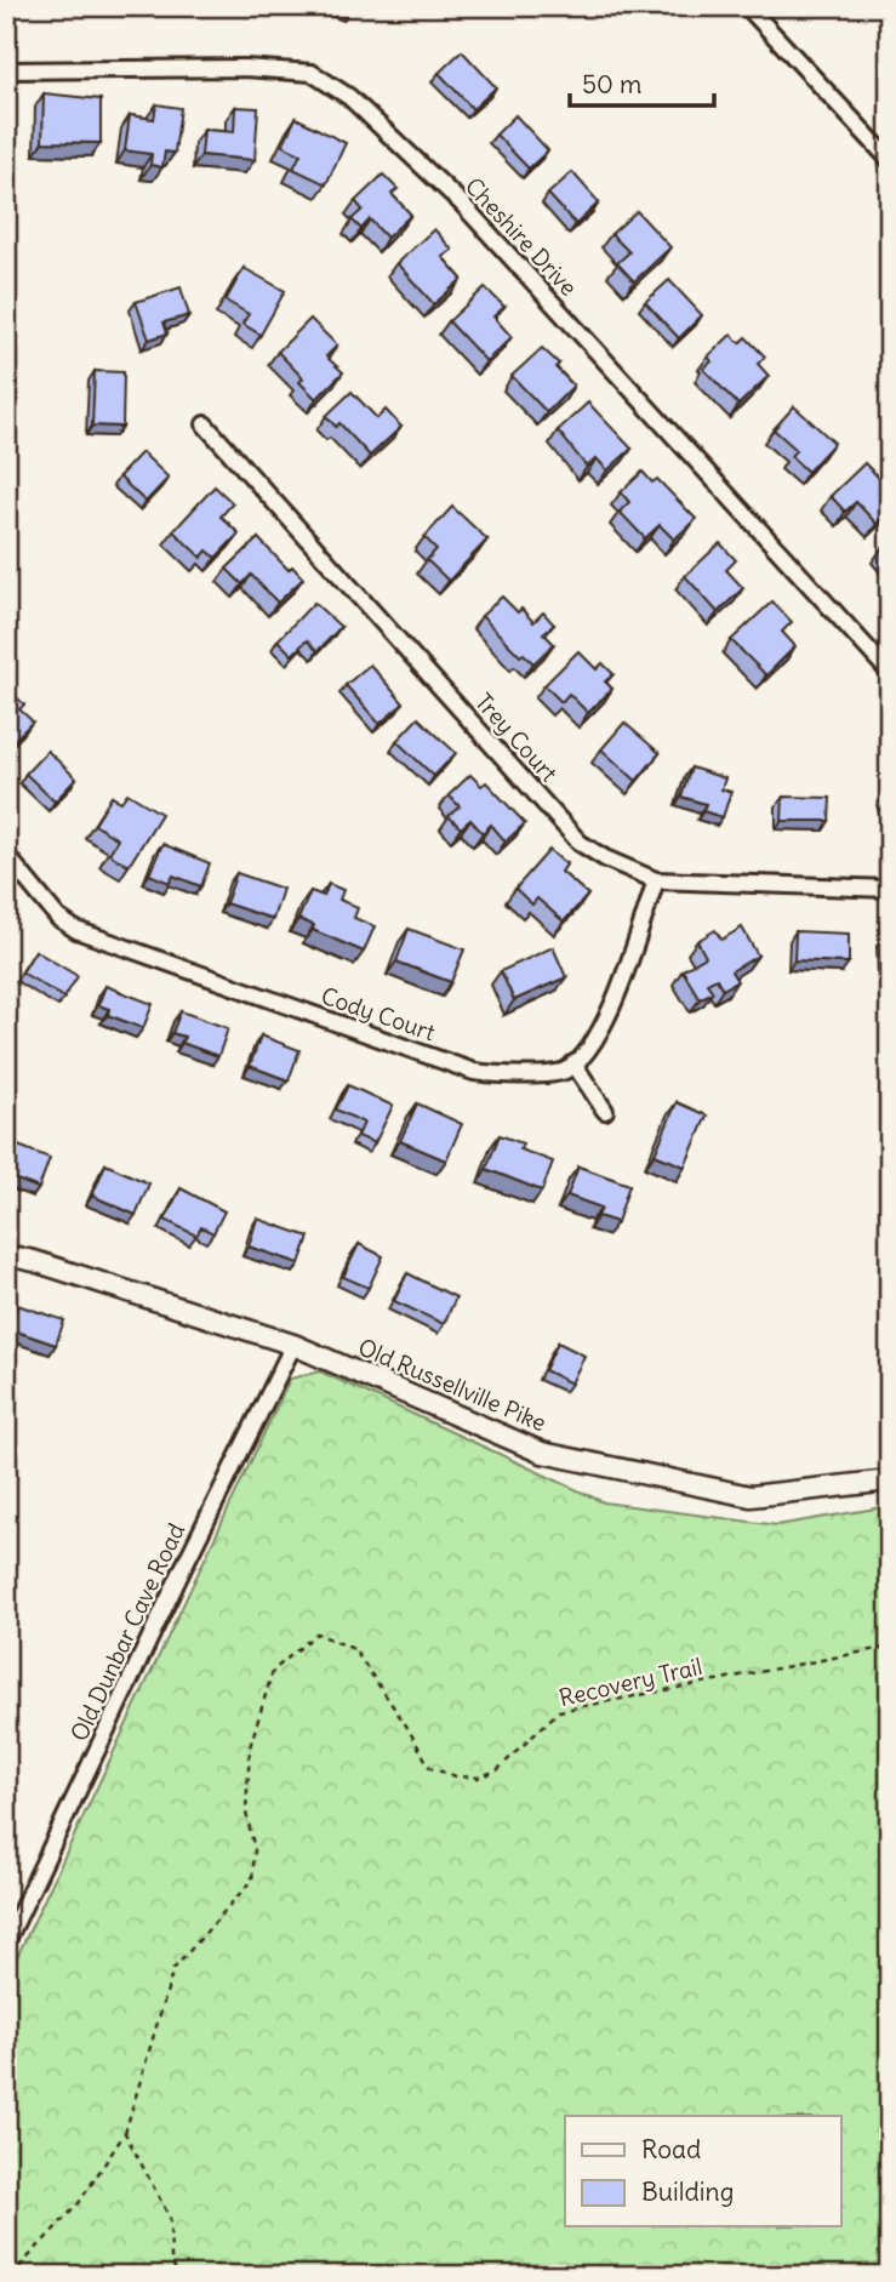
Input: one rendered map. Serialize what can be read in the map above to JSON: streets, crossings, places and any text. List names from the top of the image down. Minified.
{"streets":{"street":["Cheshire Drive","Trey Court","Cody Court","Old Russellville Pike","Old Dunbar Cave Road"],"path":["Recovery Trail"]},"crossings":[["Old Russellville Pike","Old Dunbar Cave Road"]],"legend":["Road","Building"],"scale_bar":"50 m"}
